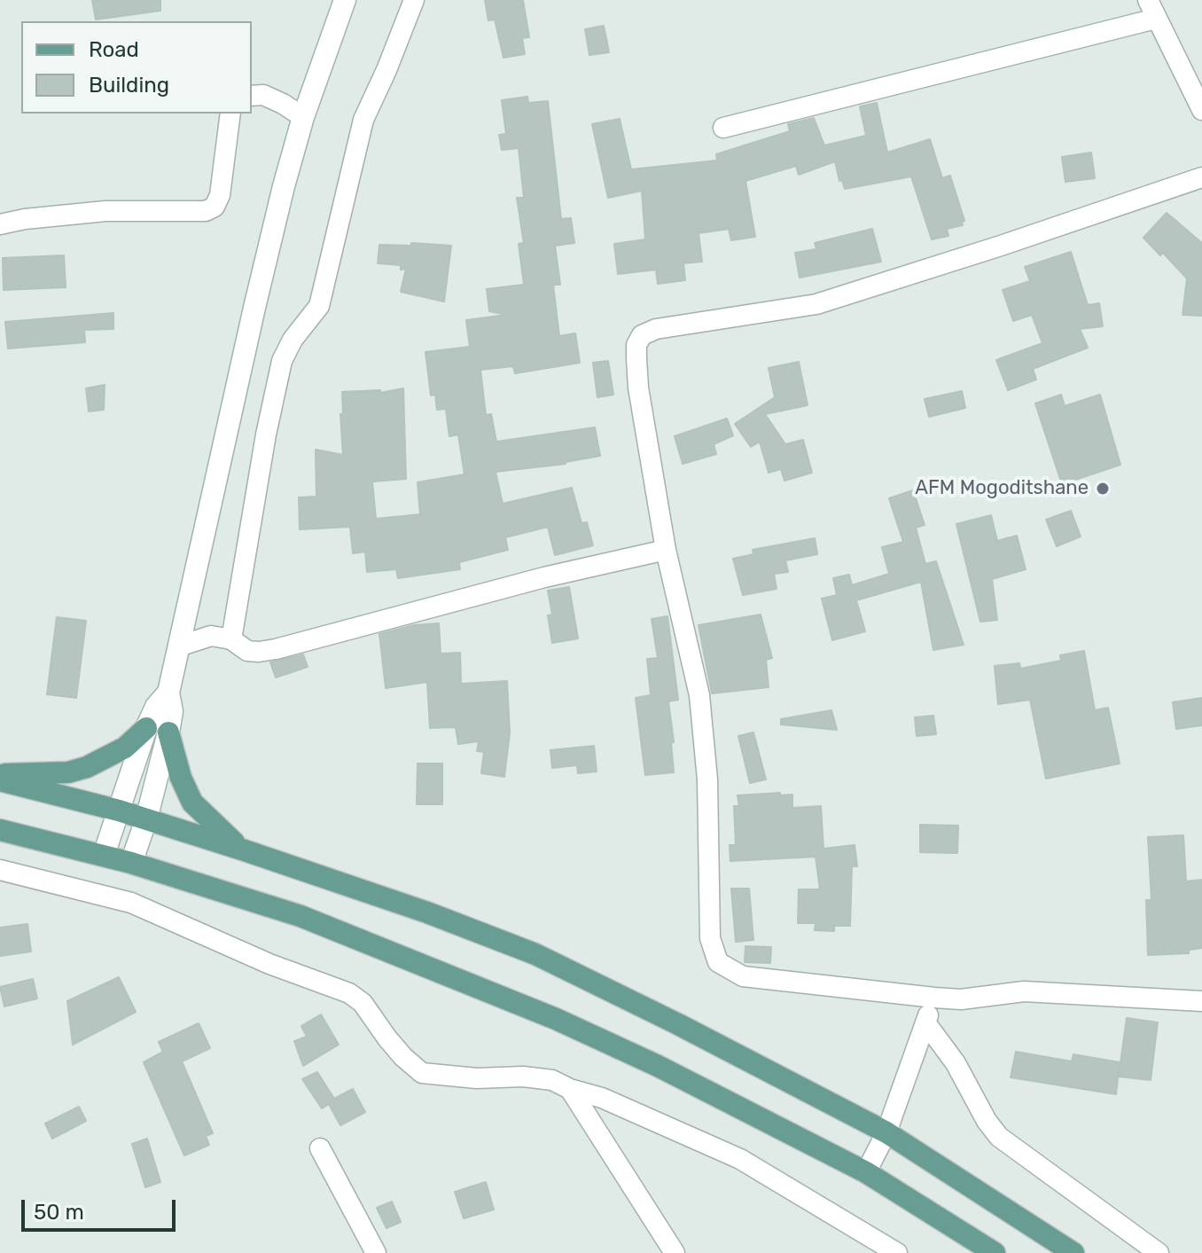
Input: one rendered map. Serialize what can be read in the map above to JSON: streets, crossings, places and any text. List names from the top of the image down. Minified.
{"places":["AFM Mogoditshane"],"legend":["Road","Building"],"scale_bar":"50 m"}
